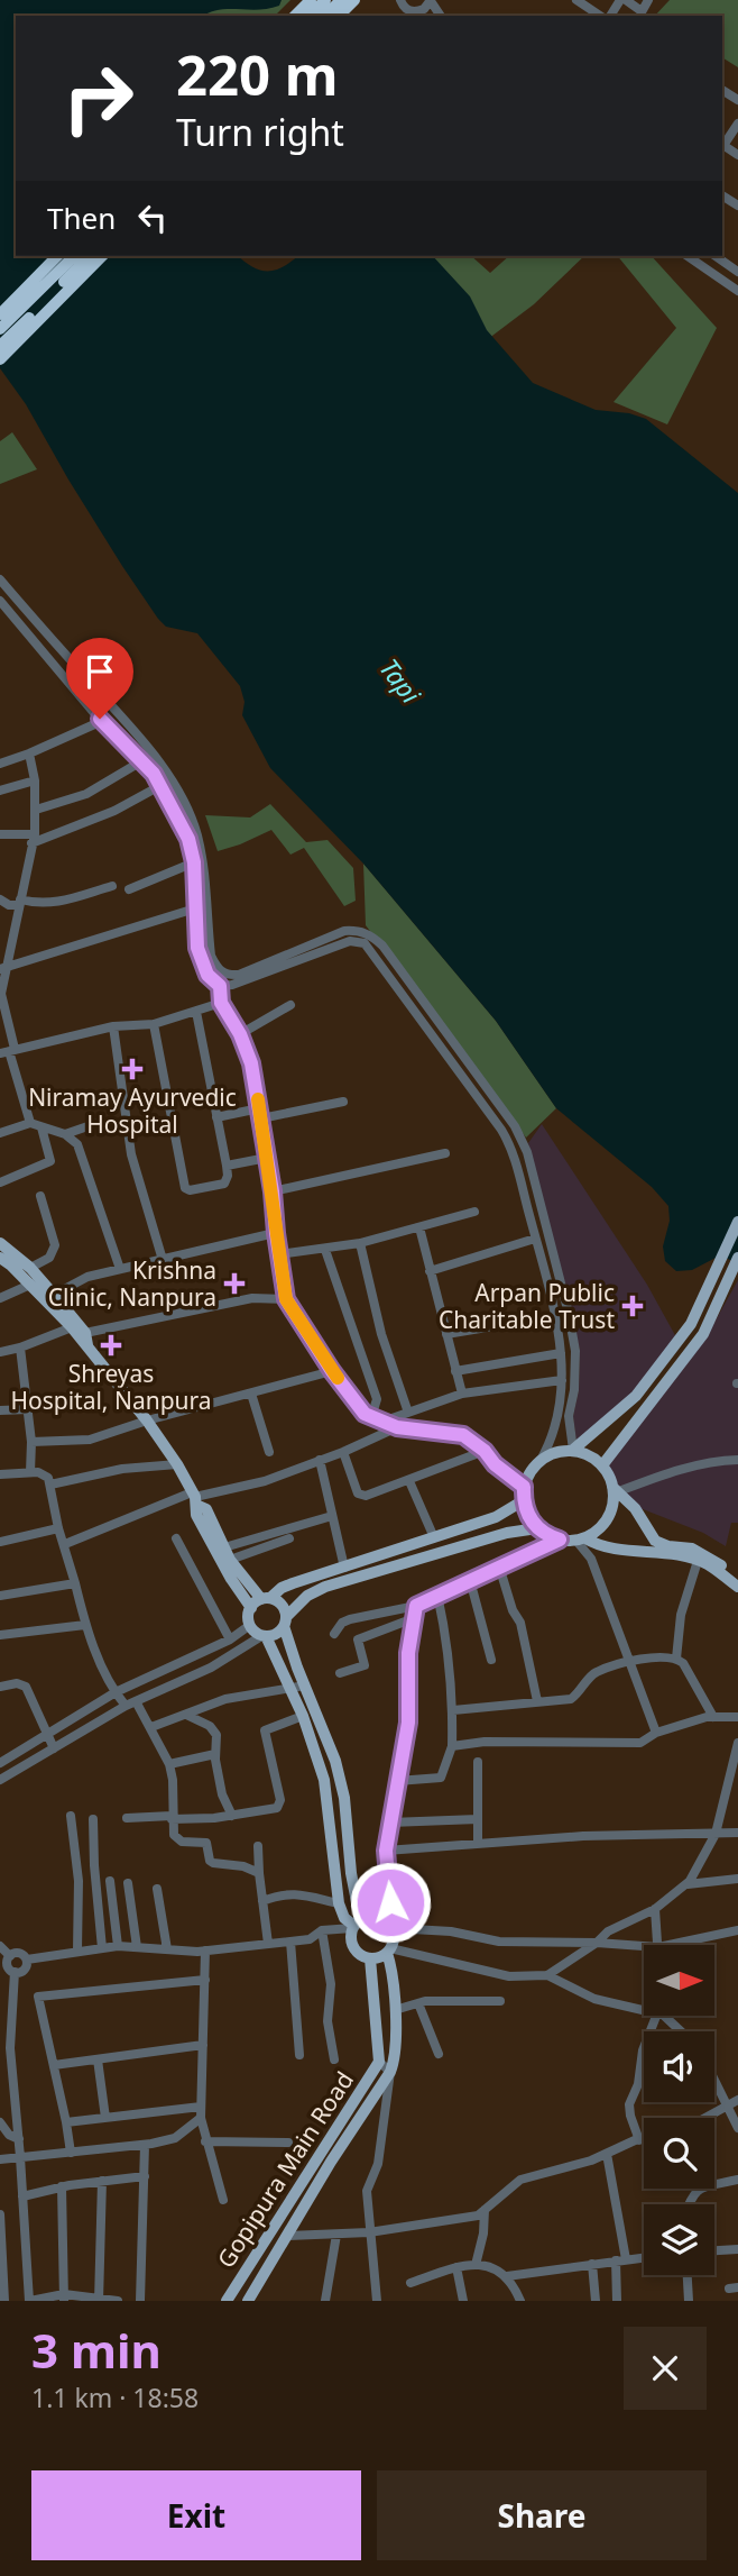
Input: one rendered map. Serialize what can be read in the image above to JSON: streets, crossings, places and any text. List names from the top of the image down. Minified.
{"streets":{"main road":["Gopipura Main Road"]},"water":["Tapi"],"places":{"health":["Niramay Ayurvedic Hospital","Krishna Clinic, Nanpura","Arpan Public Charitable Trust","Shreyas Hospital, Nanpura"]},"north":"right","page":{"turn":["220 m","Turn right"],"then":"Then","heading":["3 min","1.1 km · 18:58"],"buttons":["Exit","Share"]}}
